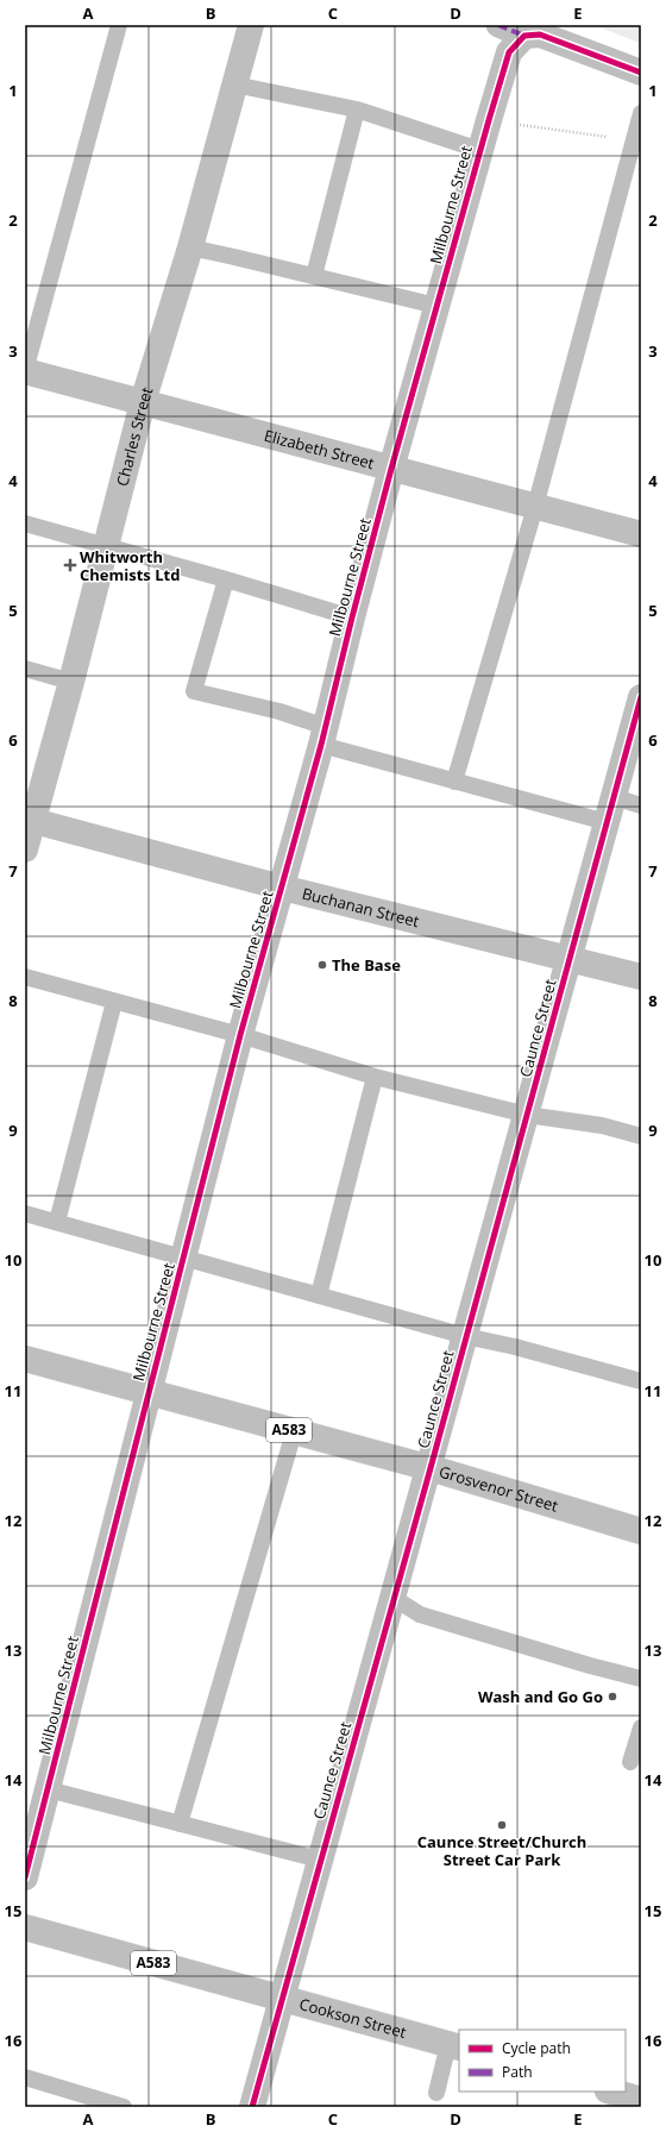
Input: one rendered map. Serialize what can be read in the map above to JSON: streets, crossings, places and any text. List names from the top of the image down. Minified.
{"streets":{"street":["Milbourne Street","Charles Street","Elizabeth Street","Buchanan Street","Caunce Street","A583","Grosvenor Street","Cookson Street"]},"crossings":[["Milbourne Street","Elizabeth Street"],["Milbourne Street","Buchanan Street"],["Milbourne Street","Grosvenor Street"],["Charles Street","Elizabeth Street"],["Charles Street","Buchanan Street"],["Buchanan Street","Caunce Street"],["Caunce Street","Grosvenor Street"],["Caunce Street","Cookson Street"]],"places":{"health":["Whitworth Chemists Ltd"],"other":["The Base","Wash and Go Go","Caunce Street/Church Street Car Park"]},"legend":["Cycle path","Path"],"grid":{"columns":["A","B","C","D","E"],"rows":["1","2","3","4","5","6","7","8","9","10","11","12","13","14","15","16"]}}
